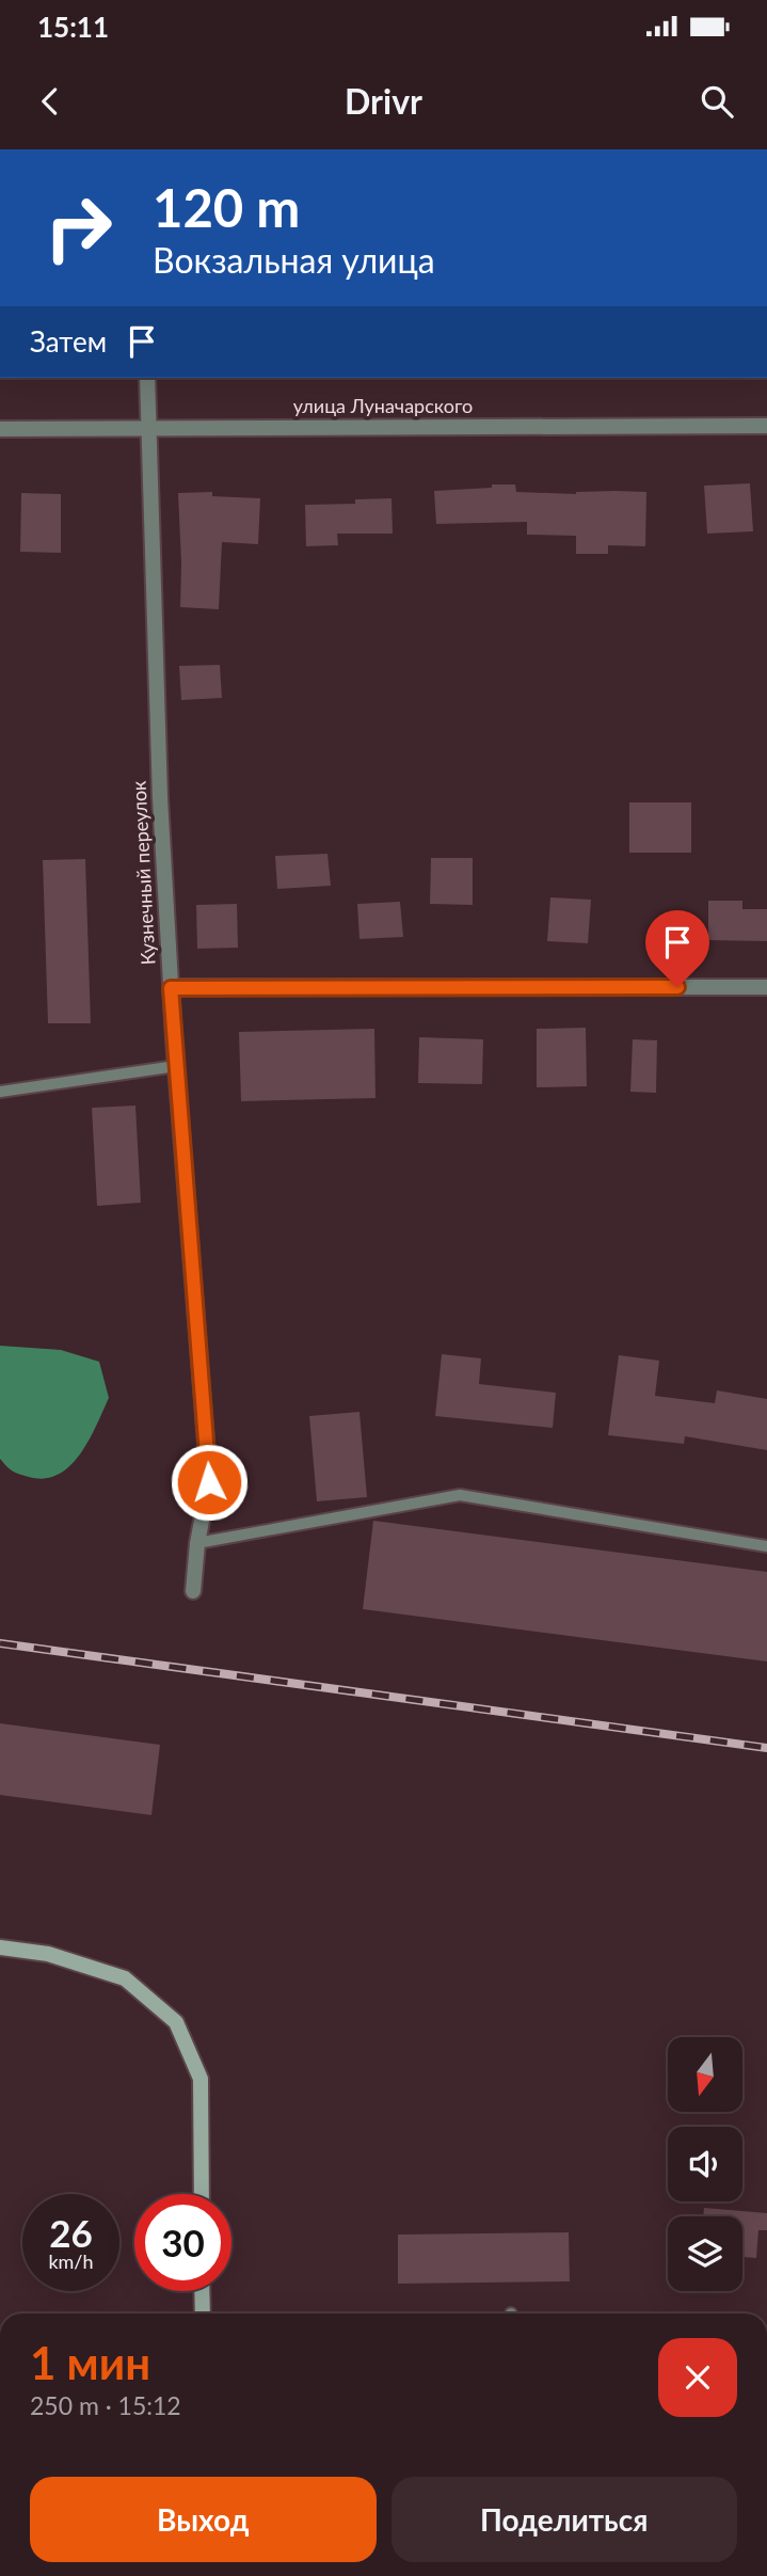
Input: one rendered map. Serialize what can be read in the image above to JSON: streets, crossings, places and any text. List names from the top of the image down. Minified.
{"streets":{"street":["улица Луначарского","Кузнечный переулок"]},"crossings":[["улица Луначарского","Кузнечный переулок"]],"north":"bottom","page":{"status":"15:11","header":"Drivr","turn":["120 m","Вокзальная улица"],"then":"Затем","speed":"26 km/h","limit":"30","heading":["1 мин","250 m · 15:12"],"buttons":["Выход","Поделиться"]}}
